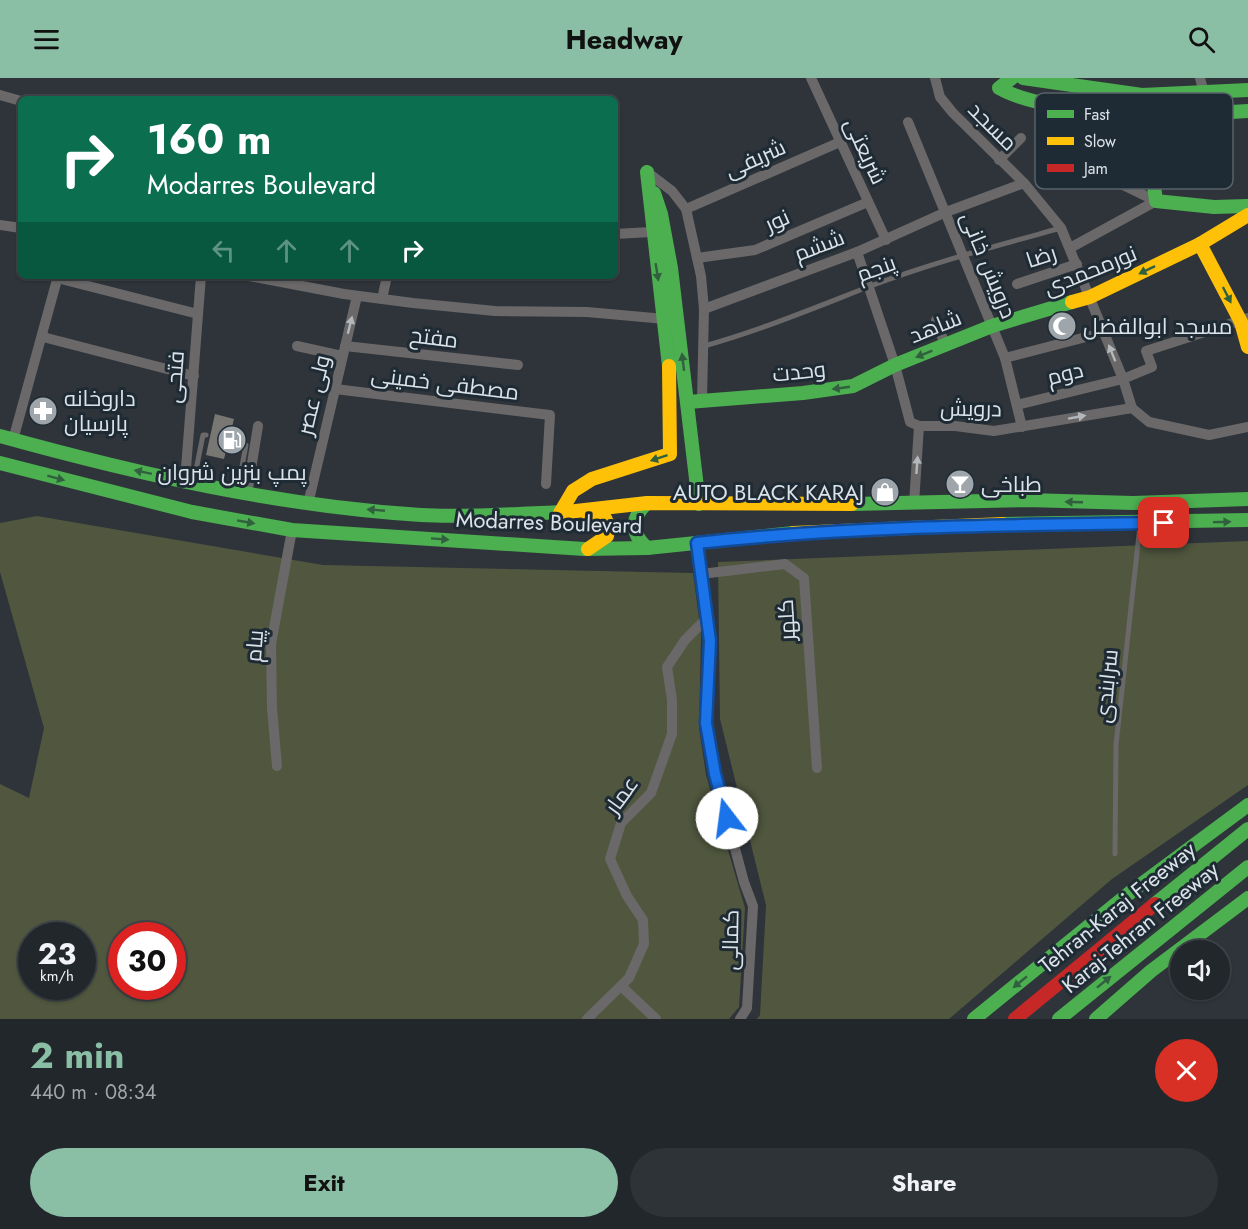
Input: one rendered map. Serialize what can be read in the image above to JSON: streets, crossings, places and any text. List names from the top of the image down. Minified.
{"streets":{"main road":["نورمحمدی","شاهد","وحدت","Modarres Boulevard","Tehran-Karaj Freeway","Karaj-Tehran Freeway"],"street":["مسجد","شریعتی","شریفی","نور","ششم","رضا","درویش خانی","مفتح","دوم","فتحی","مصطفی خمینی","ولی عصر","درویش","کلهر","پیام","عمار","کمالی"],"lane":["پنجم","سرابندی"]},"crossings":[["مسجد","ششم"],["مسجد","رضا"],["مسجد","پنجم"],["مسجد","نورمحمدی"],["مسجد","دوم"],["مسجد","درویش"],["شریعتی","شریفی"],["شریعتی","نور"],["شریعتی","ششم"],["ششم","درویش خانی"],["درویش خانی","پنجم"],["درویش خانی","نورمحمدی"],["درویش خانی","شاهد"],["درویش خانی","دوم"],["درویش خانی","درویش"],["نورمحمدی","شاهد"],["شاهد","وحدت"],["مفتح","ولی عصر"],["فتحی","Modarres Boulevard"],["مصطفی خمینی","ولی عصر"],["ولی عصر","Modarres Boulevard"],["Modarres Boulevard","پیام"],["Modarres Boulevard","سرابندی"],["Modarres Boulevard","کمالی"],["کلهر","کمالی"],["عمار","کمالی"]],"one_way":["نورمحمدی","شاهد","وحدت"],"places":{"mosque":["مسجد ابوالفضل"],"pharmacy":["داروخانه پارسیان"],"fuel station":["پمپ بنزین شروان"],"bar":["طباخی"],"shop":["AUTO BLACK KARAJ"]},"legend":["Fast","Slow","Jam"],"page":{"header":"Headway","turn":["160 m","Modarres Boulevard"],"speed":"23 km/h","limit":"30","heading":["2 min","440 m · 08:34"],"buttons":["Exit","Share"]}}
